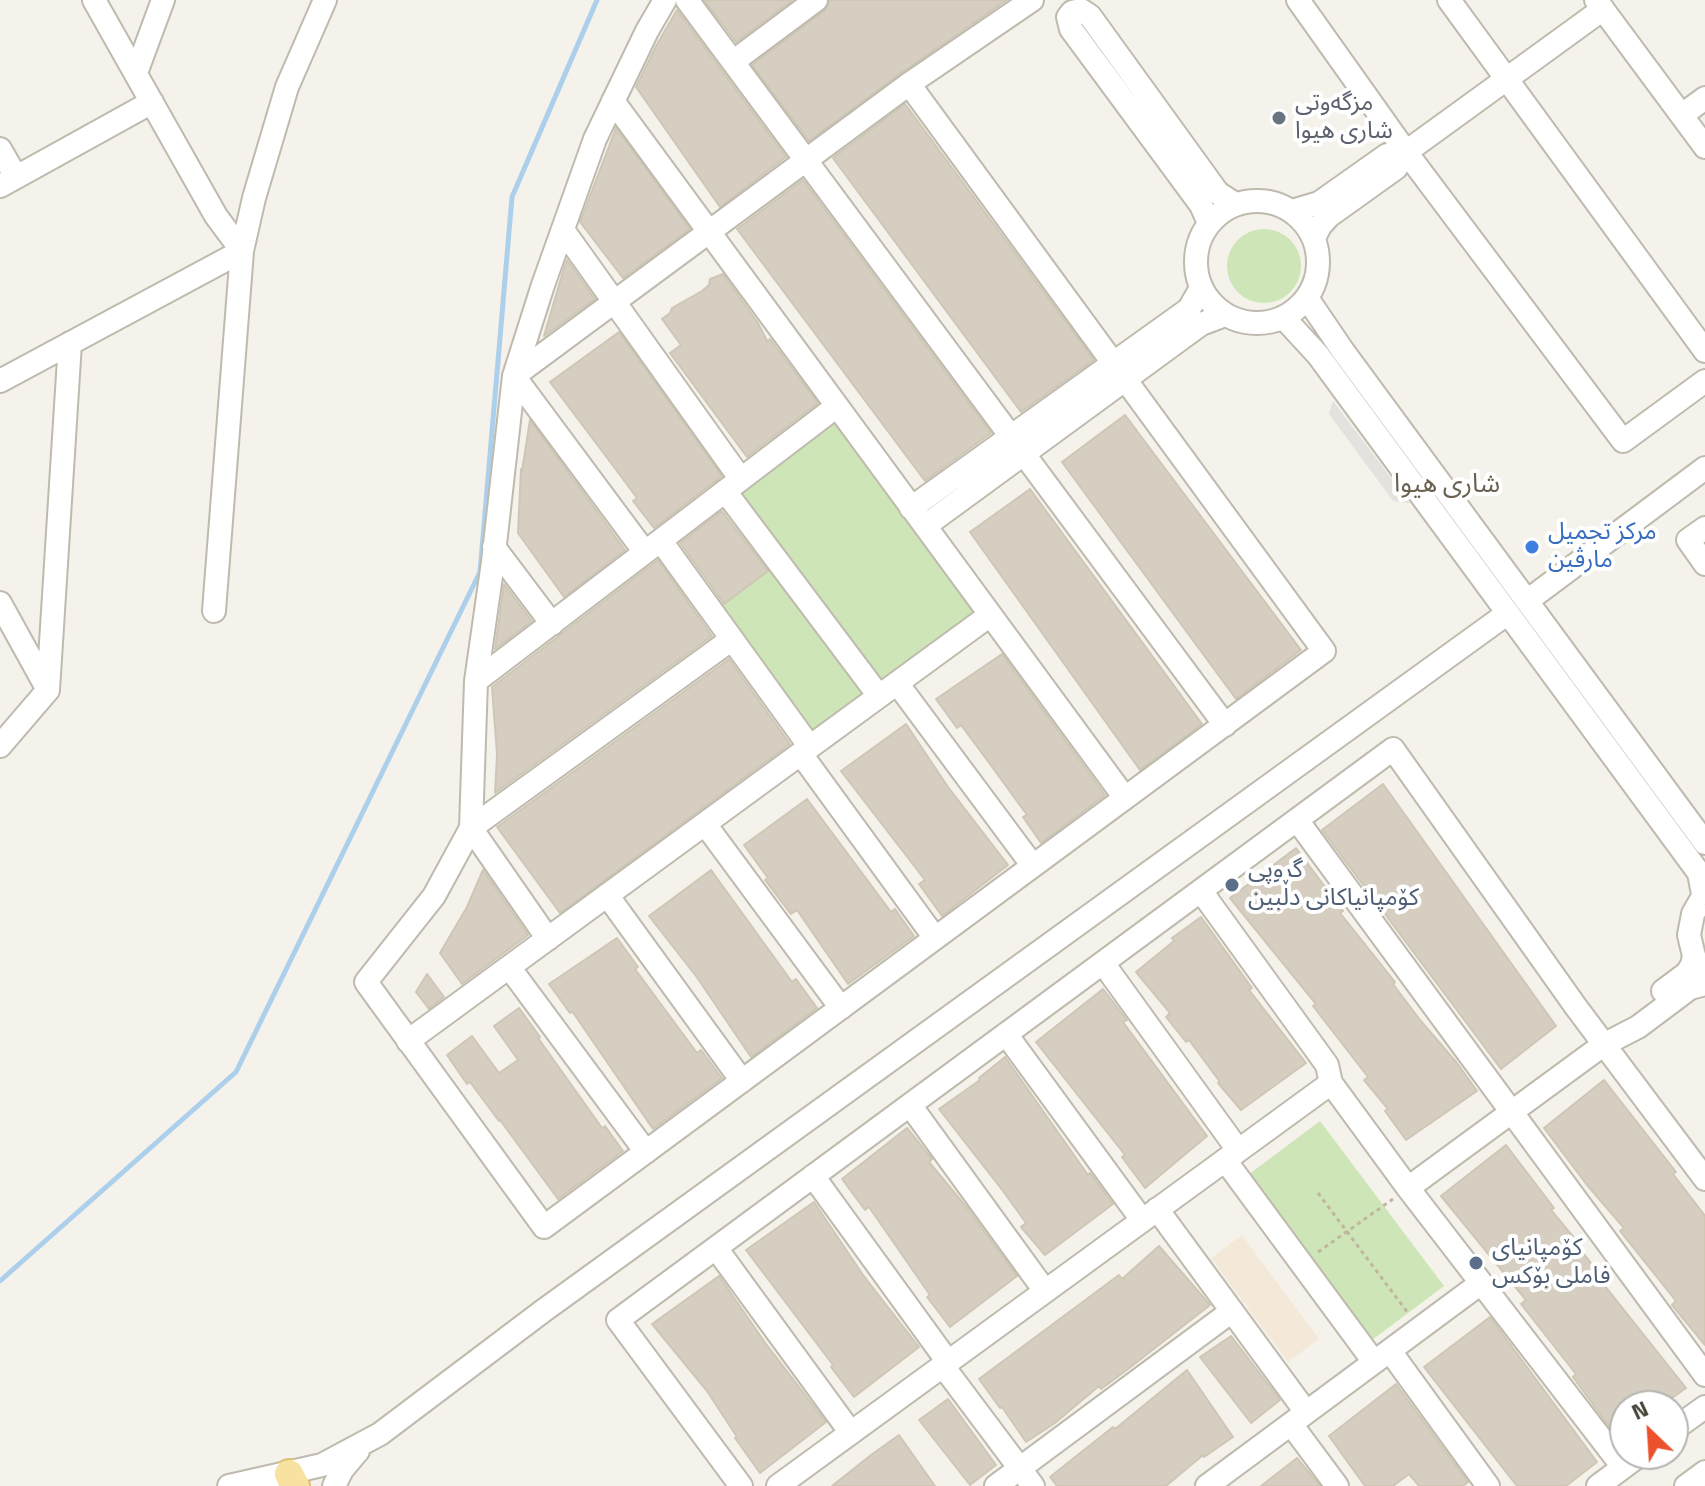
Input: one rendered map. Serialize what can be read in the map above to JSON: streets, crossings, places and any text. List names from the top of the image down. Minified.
{"districts":["شاری هیوا"],"places":["مزگەوتی شاری هیوا","مركز تجميل مارڤین","گروپی کۆمپانیاکانی دڵبین","کۆمپانیای فاملی بۆکس"],"north":"top left"}
